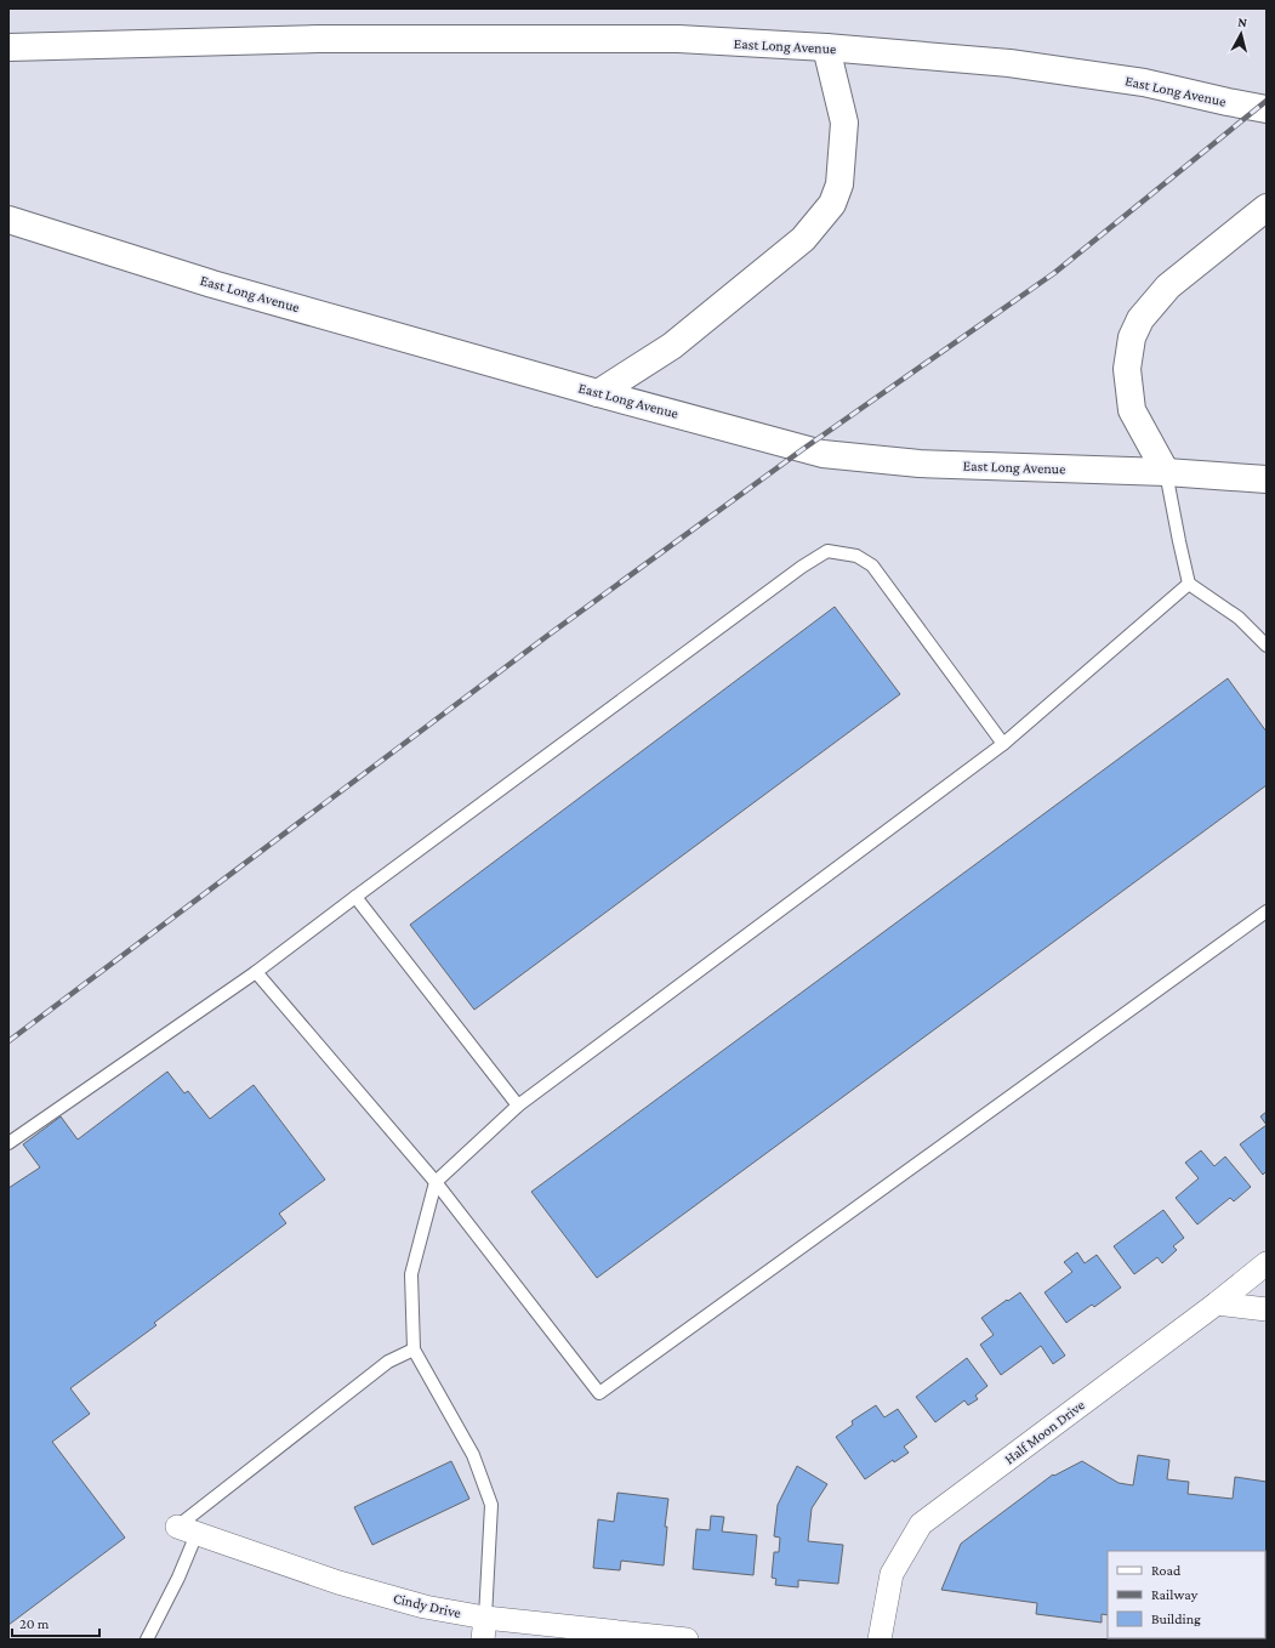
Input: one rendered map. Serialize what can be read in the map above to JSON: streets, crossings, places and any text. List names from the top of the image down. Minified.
{"streets":{"main road":["East Long Avenue"],"street":["Half Moon Drive","Cindy Drive"]},"legend":["Road","Railway","Building"],"scale_bar":"20 m","north":"top"}
